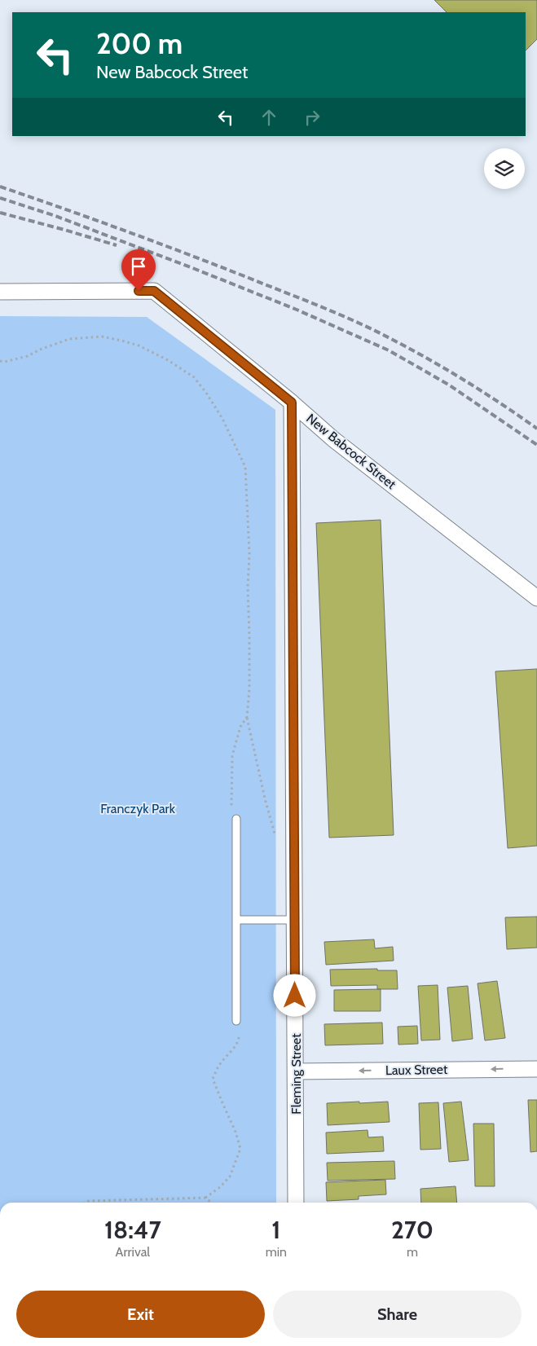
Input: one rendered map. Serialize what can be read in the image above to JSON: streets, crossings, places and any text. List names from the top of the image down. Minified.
{"streets":{"street":["New Babcock Street","Laux Street","Fleming Street"]},"crossings":[["New Babcock Street","Fleming Street"],["Laux Street","Fleming Street"]],"one_way":["Laux Street"],"parks":["Franczyk Park"],"page":{"turn":["200 m","New Babcock Street"],"eta":["18:47","Arrival","1","min","270","m"],"buttons":["Exit","Share"]}}
